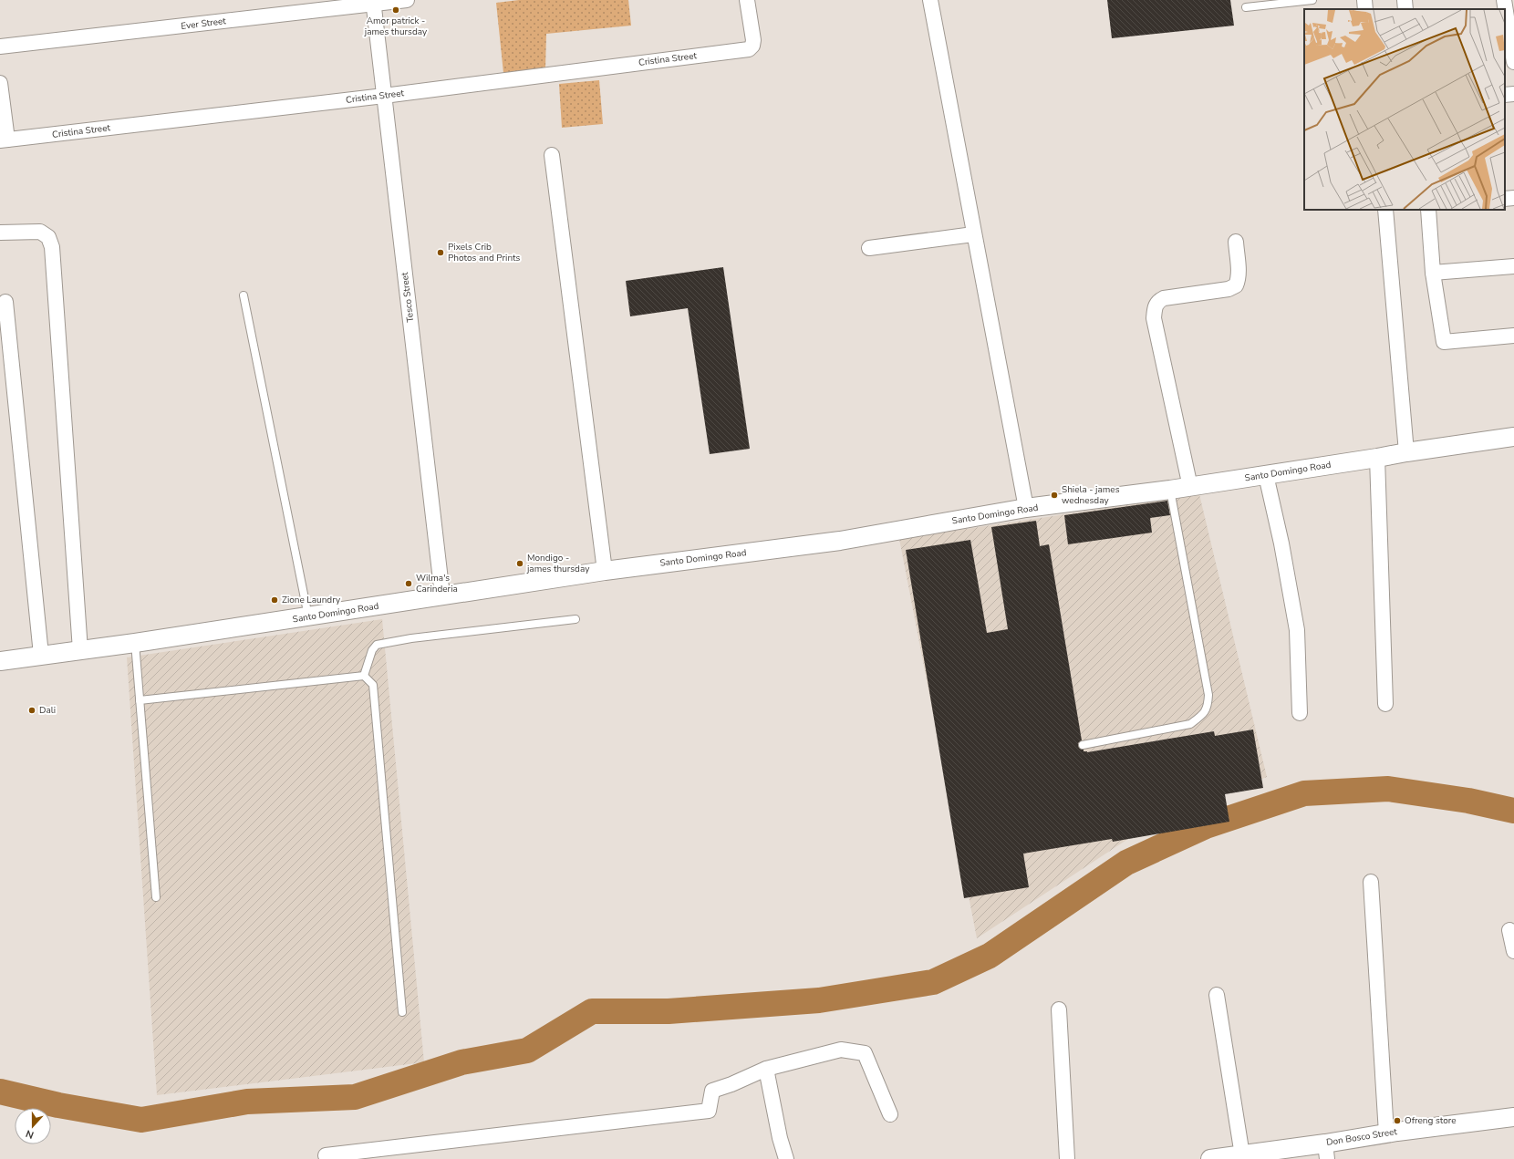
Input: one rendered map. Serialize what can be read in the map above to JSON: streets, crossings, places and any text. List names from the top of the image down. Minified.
{"streets":{"street":["Ever Street","Cristina Street","Tesco Street","Santo Domingo Road","Don Bosco Street"]},"crossings":[["Ever Street","Tesco Street"],["Cristina Street","Tesco Street"],["Tesco Street","Santo Domingo Road"]],"places":["Amor patrick - james thursday","Pixels Crib Photos and Prints","Shiela - james wednesday","Mondigo - james thursday","Wilma's Carinderia","Zione Laundry","Dali","Ofreng store"],"north":"bottom"}
